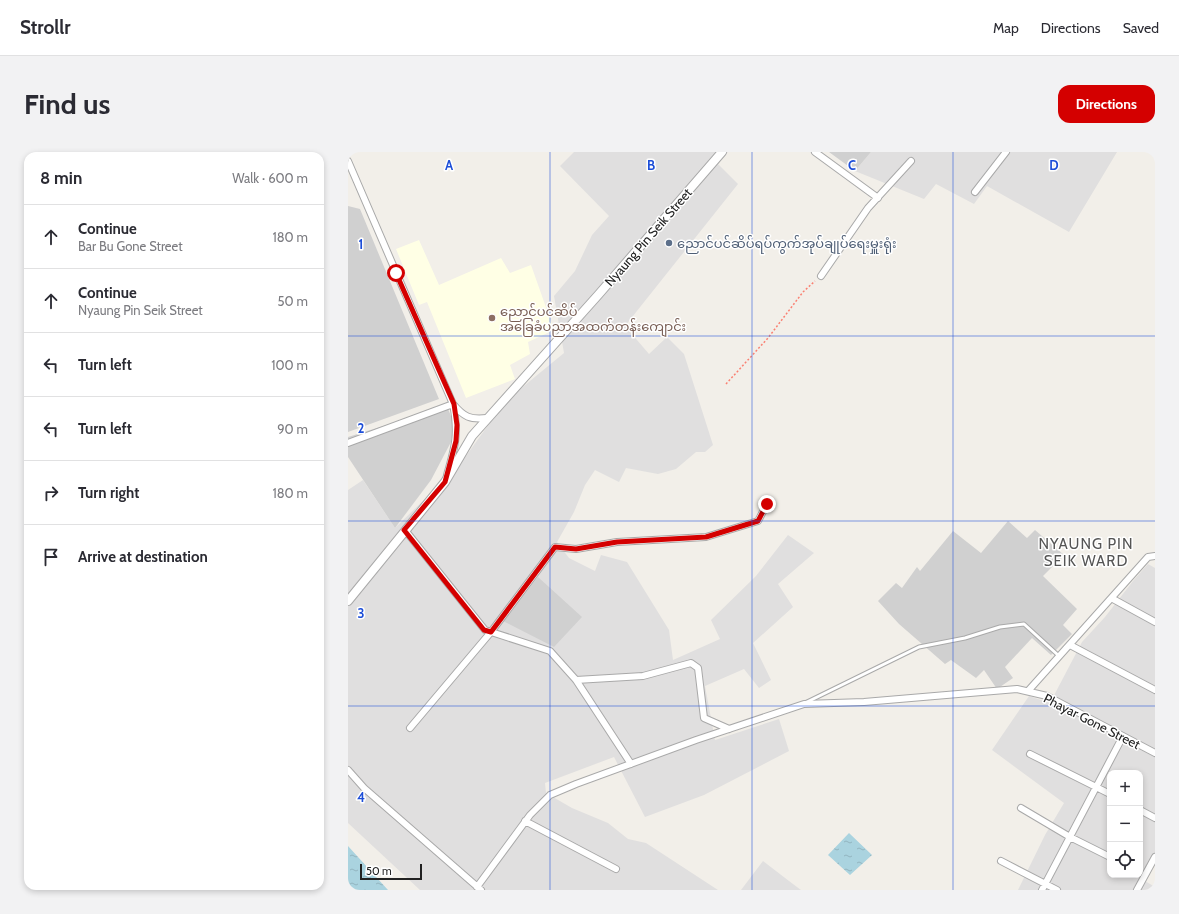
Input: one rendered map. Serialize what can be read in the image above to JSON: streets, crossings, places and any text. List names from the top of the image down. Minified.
{"streets":{"street":["Nyaung Pin Seik Street","Phayar Gone Street"]},"districts":["NYAUNG PIN SEIK WARD"],"places":["ညောင်ပင်ဆိပ်ရပ်ကွက်အုပ်ချုပ်ရေးမှူးရုံး","ညောင်ပင်ဆိပ် အခြေခံပညာအထက်တန်းကျောင်း"],"scale_bar":"50 m","page":{"header":"Strollr","nav":["Map","Directions","Saved"],"buttons":"Directions","title":"Find us","heading":["8 min","Walk · 600 m"],"list":[["Continue","Bar Bu Gone Street","180 m"],["Continue","Nyaung Pin Seik Street","50 m"],["Turn left","100 m"],["Turn left","90 m"],["Turn right","180 m"],"Arrive at destination"],"map_buttons":["+","−"],"scale":"50 m"},"grid":{"columns":["A","B","C","D"],"rows":["1","2","3","4"]}}
